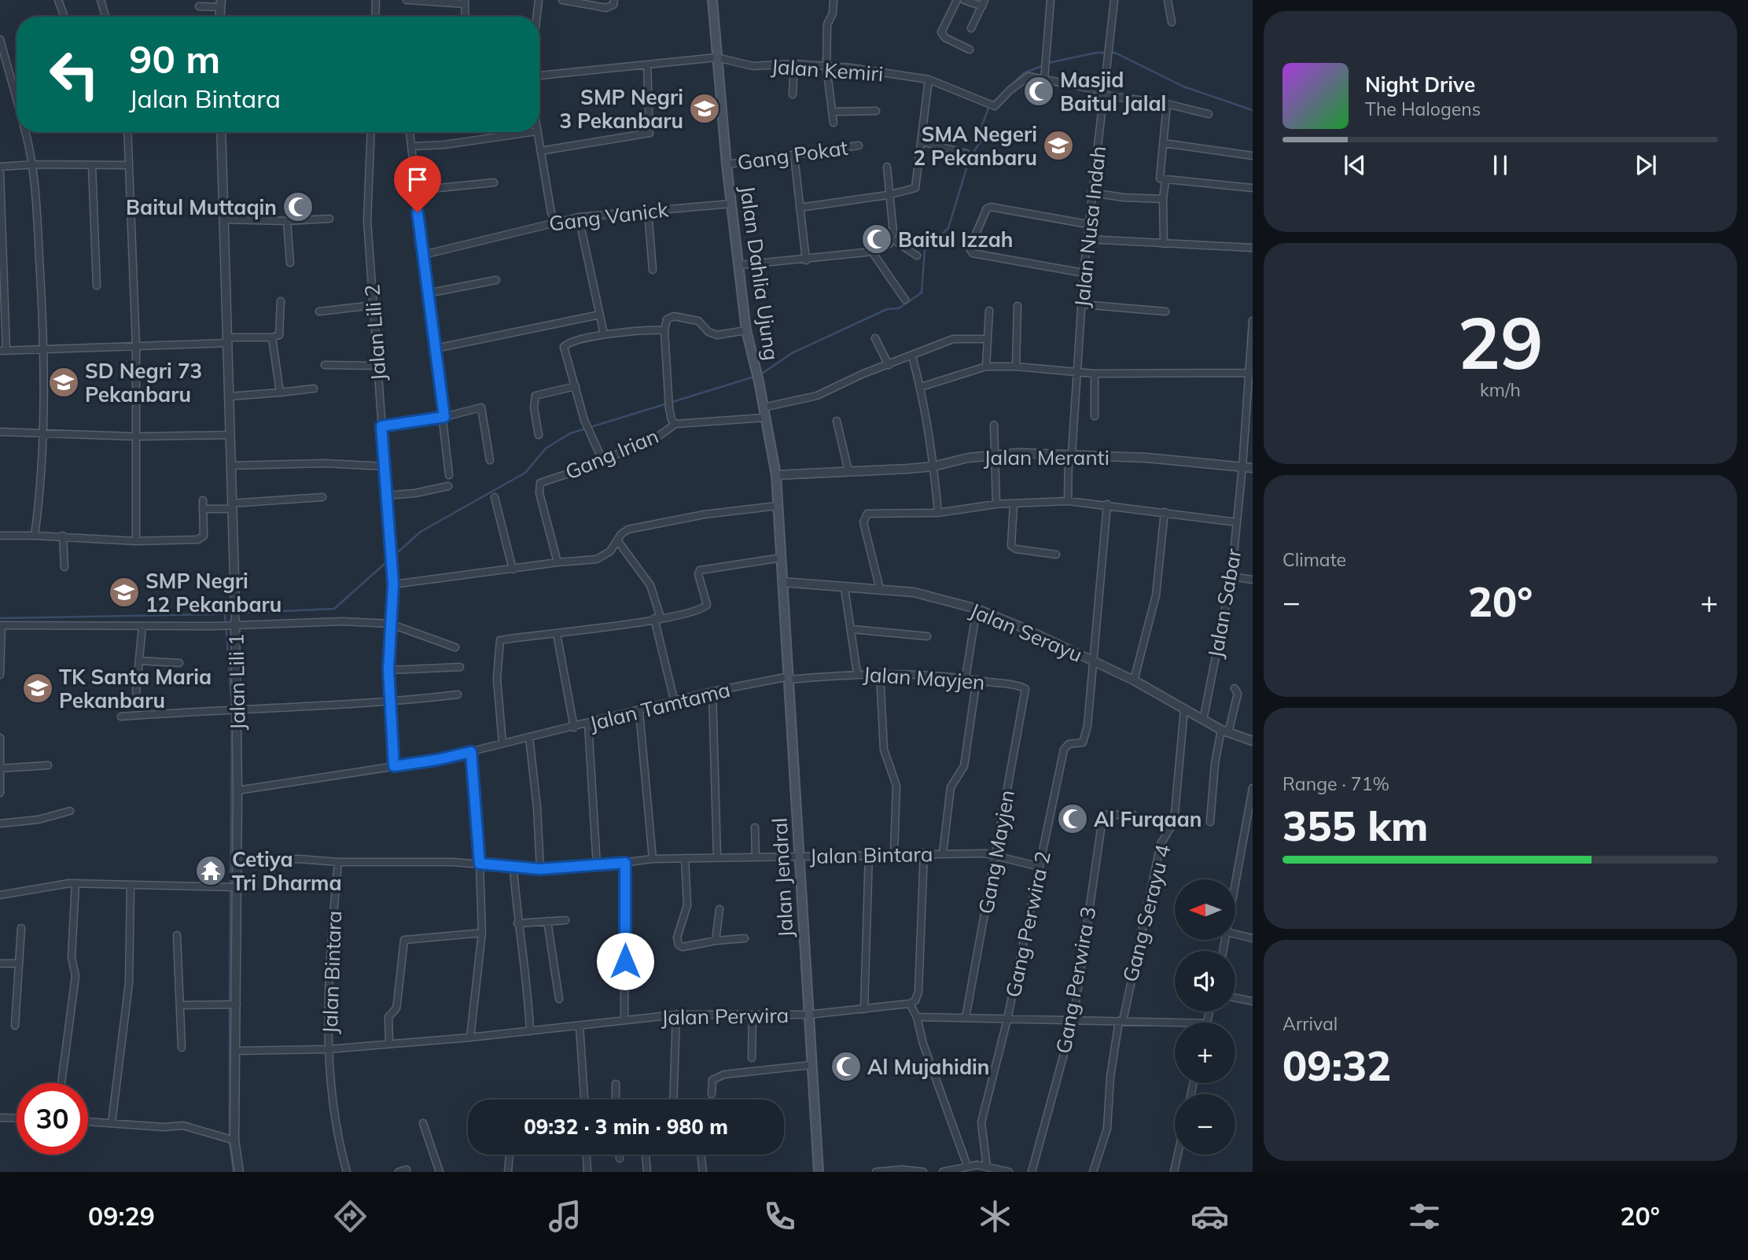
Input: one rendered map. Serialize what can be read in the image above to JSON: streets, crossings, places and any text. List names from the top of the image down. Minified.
{"streets":{"main road":["Jalan Dahlia Ujung","Jalan Jendral"],"street":["Jalan Kemiri","Gang Pokat","Gang Vanick","Jalan Nusa Indah","Jalan Lili 2","Gang Irian","Jalan Meranti","Jalan Sabar","Jalan Serayu","Jalan Mayjen","Jalan Lili 1","Jalan Tamtama","Gang Mayjen","Jalan Bintara","Gang Serayu 4","Gang Perwira 2","Gang Perwira 3","Jalan Perwira"]},"crossings":[["Jalan Kemiri","Gang Pokat"],["Jalan Kemiri","Jalan Nusa Indah"],["Jalan Kemiri","Jalan Dahlia Ujung"],["Gang Pokat","Jalan Dahlia Ujung"],["Gang Vanick","Jalan Dahlia Ujung"],["Jalan Nusa Indah","Jalan Meranti"],["Jalan Dahlia Ujung","Gang Irian"],["Jalan Dahlia Ujung","Jalan Meranti"],["Jalan Dahlia Ujung","Jalan Serayu"],["Jalan Dahlia Ujung","Jalan Jendral"],["Jalan Meranti","Jalan Sabar"],["Jalan Sabar","Jalan Serayu"],["Jalan Serayu","Jalan Jendral"],["Jalan Serayu","Gang Serayu 4"],["Jalan Serayu","Gang Perwira 2"],["Jalan Mayjen","Jalan Tamtama"],["Jalan Mayjen","Gang Mayjen"],["Jalan Mayjen","Jalan Jendral"],["Jalan Lili 1","Jalan Tamtama"],["Jalan Lili 1","Jalan Bintara"],["Jalan Lili 1","Jalan Perwira"],["Jalan Tamtama","Jalan Jendral"],["Gang Mayjen","Jalan Bintara"],["Jalan Bintara","Jalan Jendral"],["Jalan Bintara","Gang Perwira 2"],["Jalan Bintara","Jalan Perwira"],["Jalan Jendral","Jalan Perwira"]],"places":{"mosque":["Masjid Baitul Jalal","Baitul Muttaqin","Baitul Izzah","Al Furqaan","Al Mujahidin"],"school or university":["SMP Negri 3 Pekanbaru","SMA Negeri 2 Pekanbaru","SD Negri 73 Pekanbaru","SMP Negri 12 Pekanbaru","TK Santa Maria Pekanbaru"],"temple":["Cetiya Tri Dharma"]},"north":"left","page":{"turn":["90 m","Jalan Bintara"],"song":["Night Drive","The Halogens"],"tile":[["29","km/h"],"Climate",["Range · 71%","355 km"],["Arrival","09:32"]],"heat":["−","20°","+"],"map_buttons":["+","−"],"limit":"30","trip":"09:32 · 3 min · 980 m","tabs":["09:29","20°"]}}
